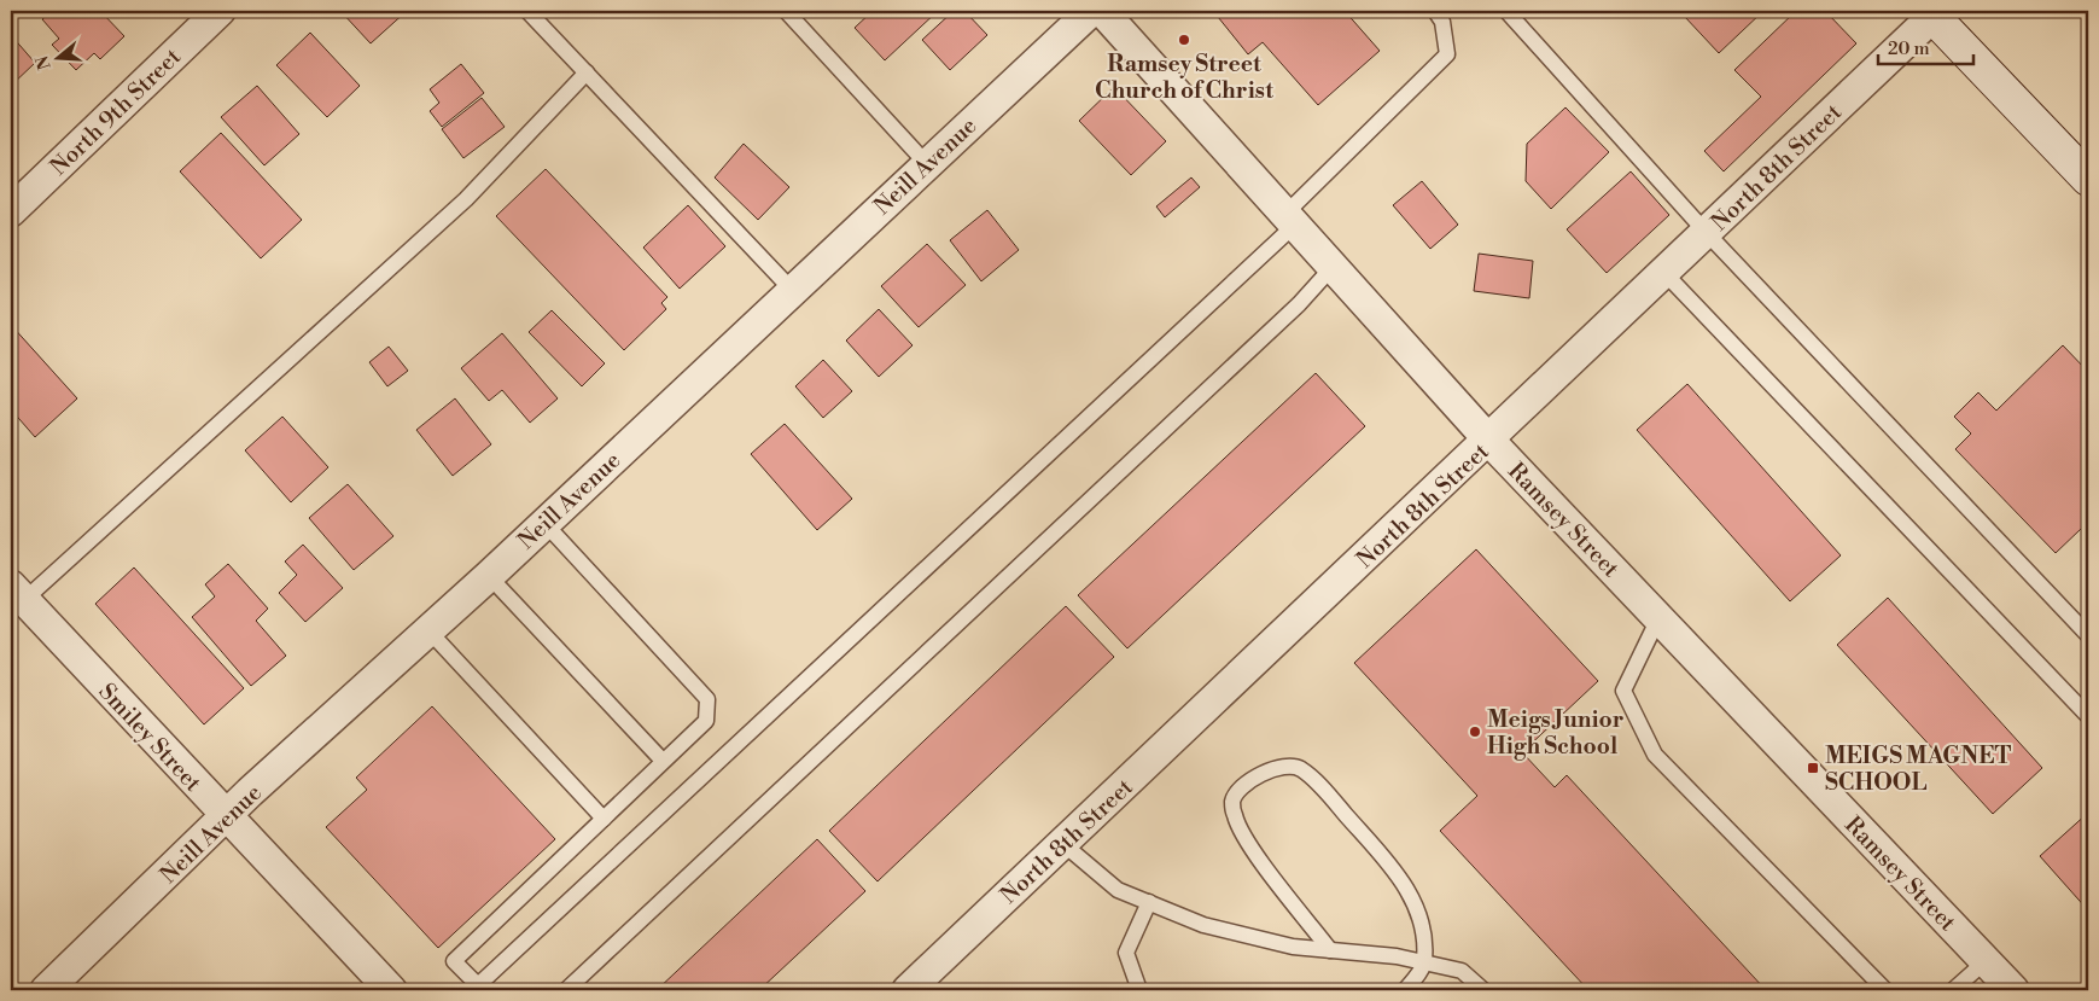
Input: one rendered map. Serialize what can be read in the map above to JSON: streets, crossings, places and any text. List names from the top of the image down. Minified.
{"streets":{"street":["North 9th Street","Neill Avenue","North 8th Street","Ramsey Street","Smiley Street"]},"crossings":[["Neill Avenue","Smiley Street"],["North 8th Street","Ramsey Street"]],"places":{"other":["Ramsey Street Church of Christ","Meigs Junior High School"],"transit":["MEIGS MAGNET SCHOOL"]},"scale_bar":"20 m","north":"left"}
